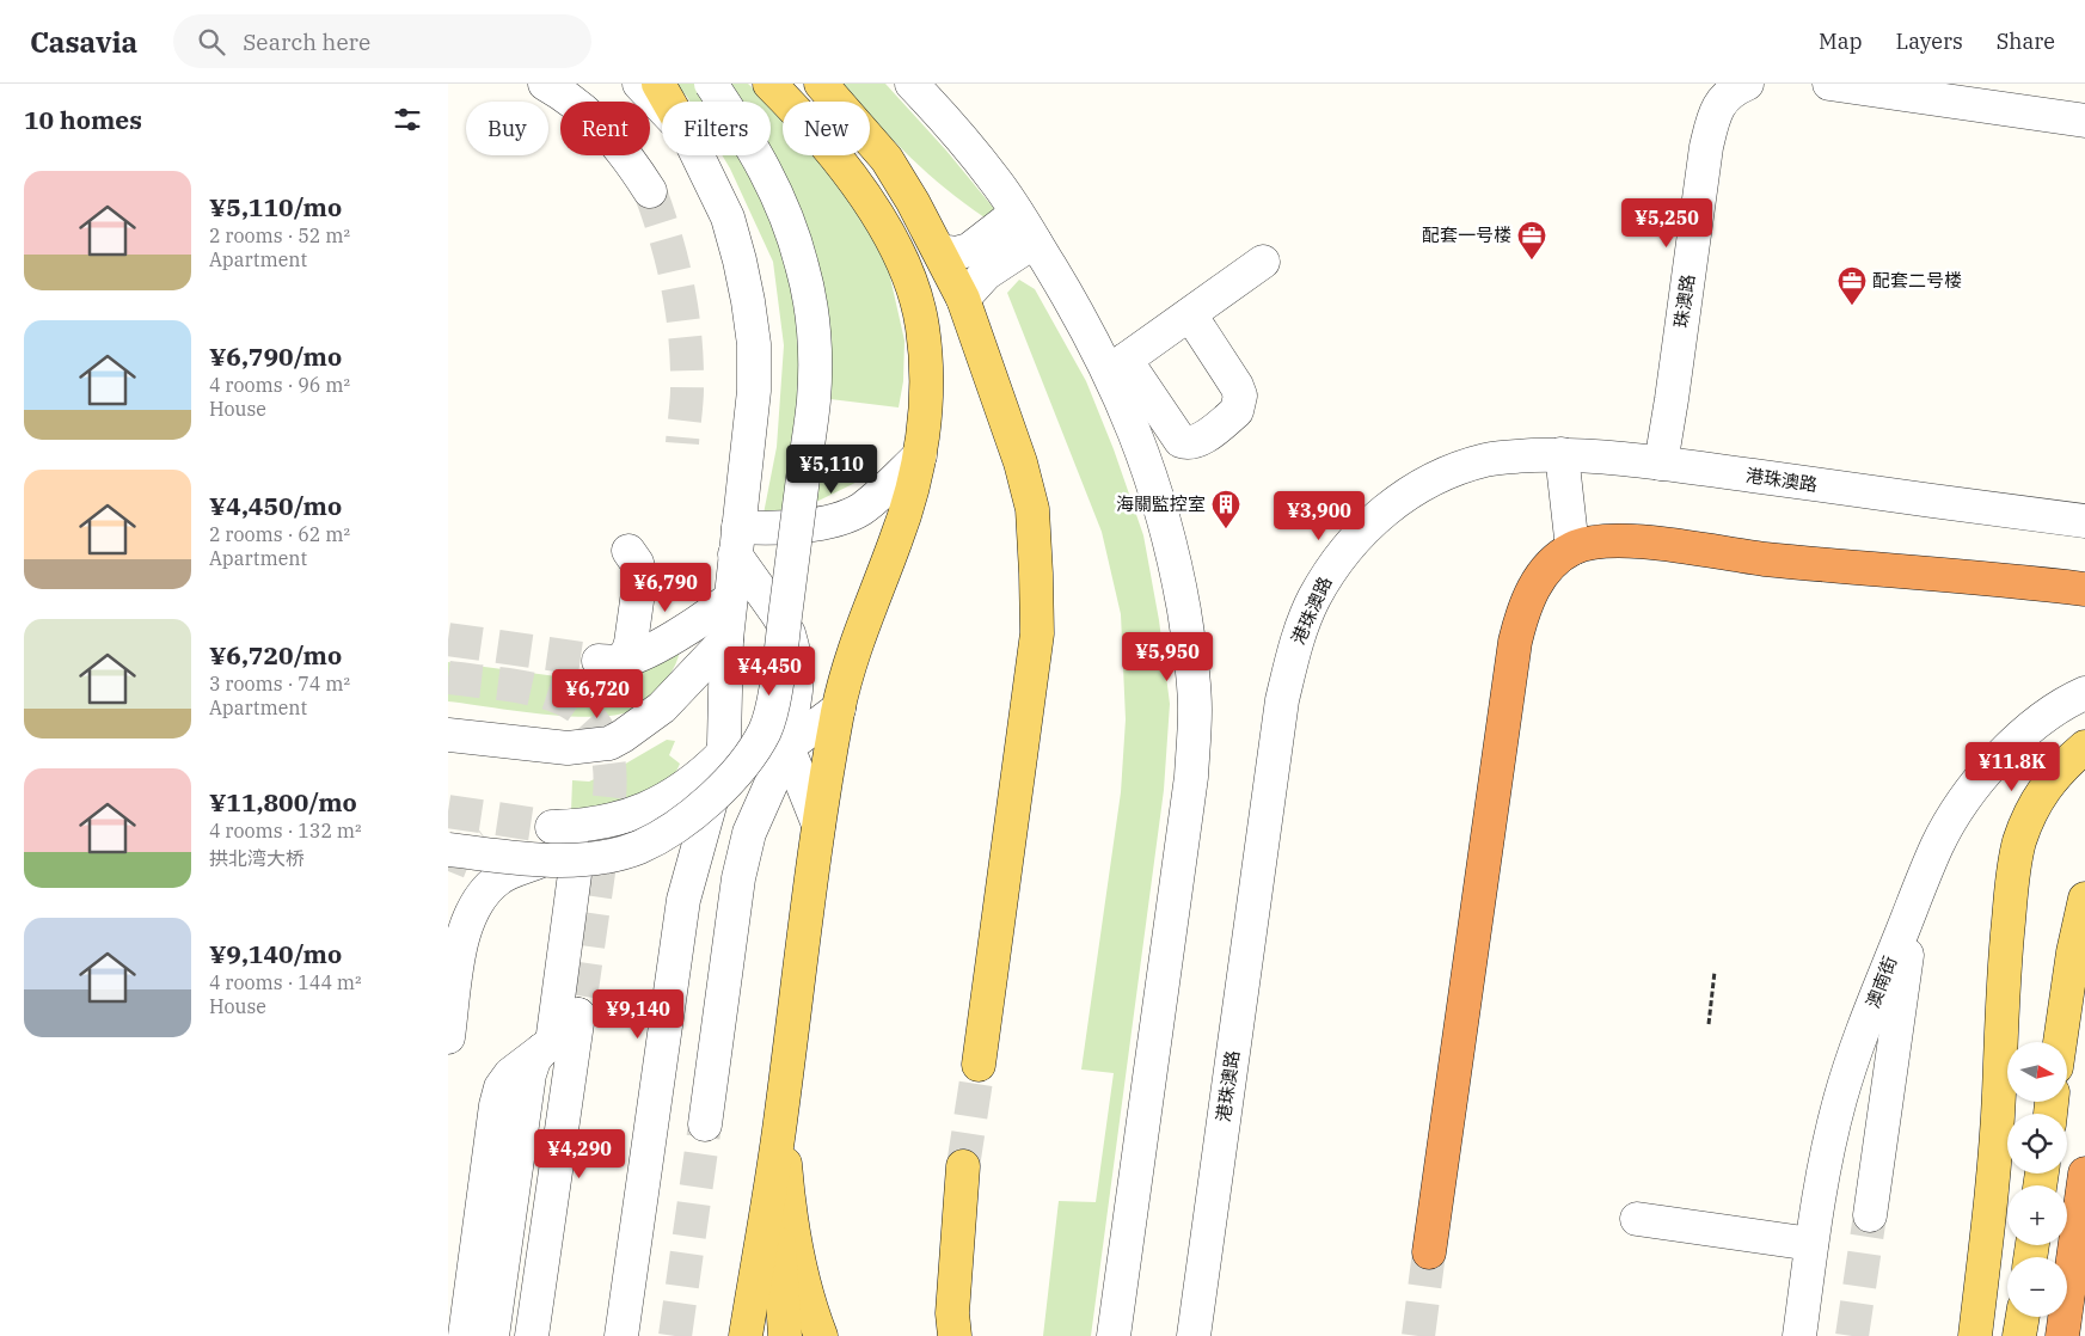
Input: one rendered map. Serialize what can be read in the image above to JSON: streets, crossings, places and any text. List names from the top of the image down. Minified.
{"streets":{"street":["珠澳路","港珠澳路","澳南街"]},"crossings":[["珠澳路","港珠澳路"]],"places":{"office":["配套一号楼","配套二号楼"],"building":["海關監控室"]},"north":"right","page":{"header":"Casavia","search":"Search here","nav":["Map","Layers","Share"],"heading":"10 homes","chip":["Buy","Rent","Filters","New"],"list":[{"name":"¥5,110/mo","note":"2 rooms · 52 m² · Apartment"},{"name":"¥6,790/mo","note":"4 rooms · 96 m² · House"},{"name":"¥4,450/mo","note":"2 rooms · 62 m² · Apartment"},{"name":"¥6,720/mo","note":"3 rooms · 74 m² · Apartment"},{"name":"¥11,800/mo","note":"4 rooms · 132 m² · 拱北湾大桥"},{"name":"¥9,140/mo","note":"4 rooms · 144 m² · House"}],"price":["¥5,250","¥5,110","¥3,900","¥6,790","¥5,950","¥4,450","¥6,720","¥11.8K","¥9,140","¥4,290"],"map_buttons":["+","−"]}}
